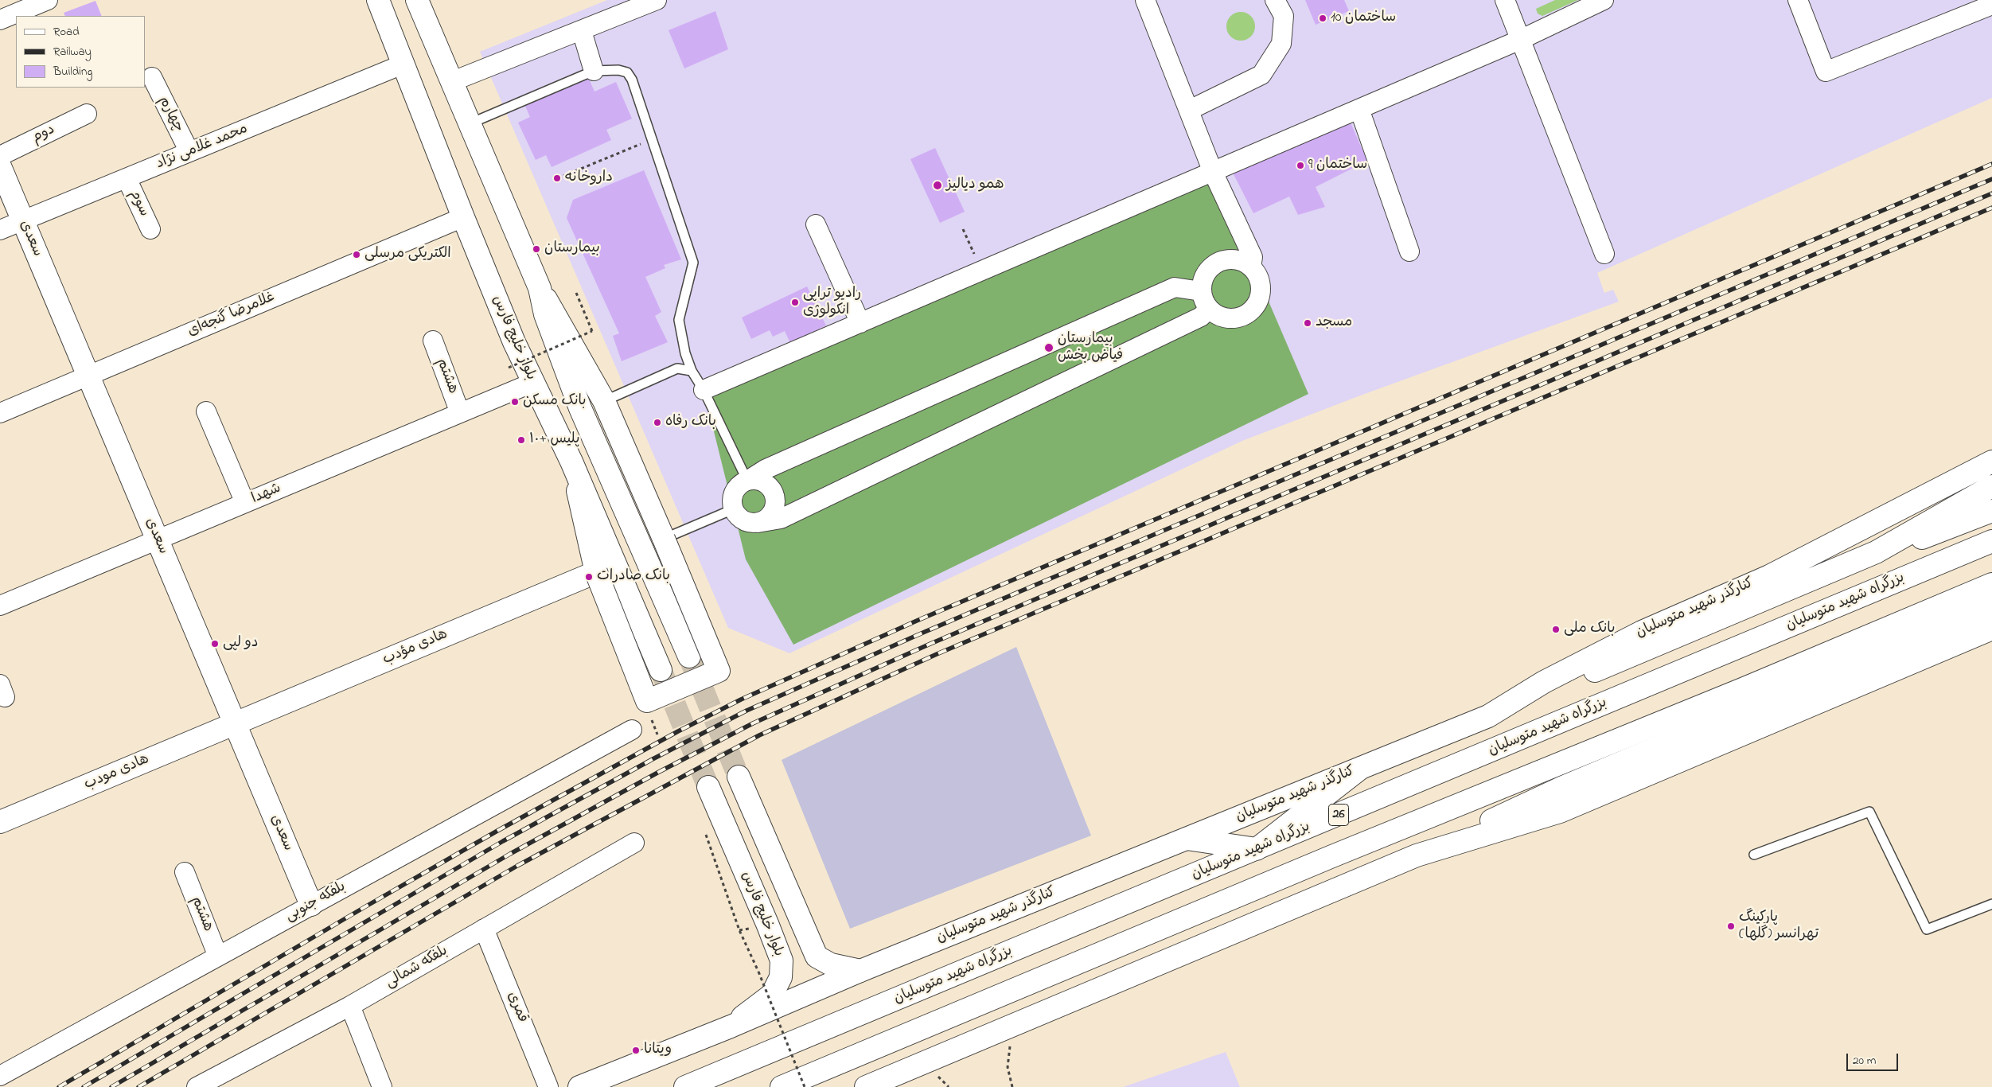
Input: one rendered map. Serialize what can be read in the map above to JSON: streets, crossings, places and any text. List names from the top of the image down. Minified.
{"streets":{"main road":["سعدی","بلوار خلیج فارس","بزرگراه شهید متوسلیان","کنارگذر شهید متوسلیان","هادی مؤدب","هادی مودب","26"],"street":["چهارم","دوم","محمد غلامی نژاد","سوم","غلامرضا گنجه‌ای","هشتم","شهدا","بلفکه جنوبی","بلفکه شمالی","قمری"]},"crossings":[["چهارم","محمد غلامی نژاد"],["محمد غلامی نژاد","سوم"],["محمد غلامی نژاد","سعدی"],["محمد غلامی نژاد","بلوار خلیج فارس"],["سعدی","غلامرضا گنجه‌ای"],["سعدی","شهدا"],["سعدی","هادی مؤدب"],["سعدی","هادی مودب"],["سعدی","بلفکه جنوبی"],["غلامرضا گنجه‌ای","بلوار خلیج فارس"],["بلوار خلیج فارس","شهدا"],["بلوار خلیج فارس","کنارگذر شهید متوسلیان"],["هشتم","شهدا"],["هشتم","بلفکه جنوبی"],["هادی مؤدب","هادی مودب"],["بلفکه شمالی","قمری"]],"places":["ساختمان 10","ساختمان 9","داروخانه","همو دیالیز","بیمارستان","الکتریکی مرسلی","رادیو تراپی انکولوژی","مسجد","بیمارستان فیاض بخش","بانک مسکن","بانک رفاه","پلیس +۱۰","بانک صادرات","بانک ملی","دو لپی","پارکینگ تهرانسر (گلها)","ویتانا"],"legend":["Road","Railway","Building"],"scale_bar":"20 m"}
